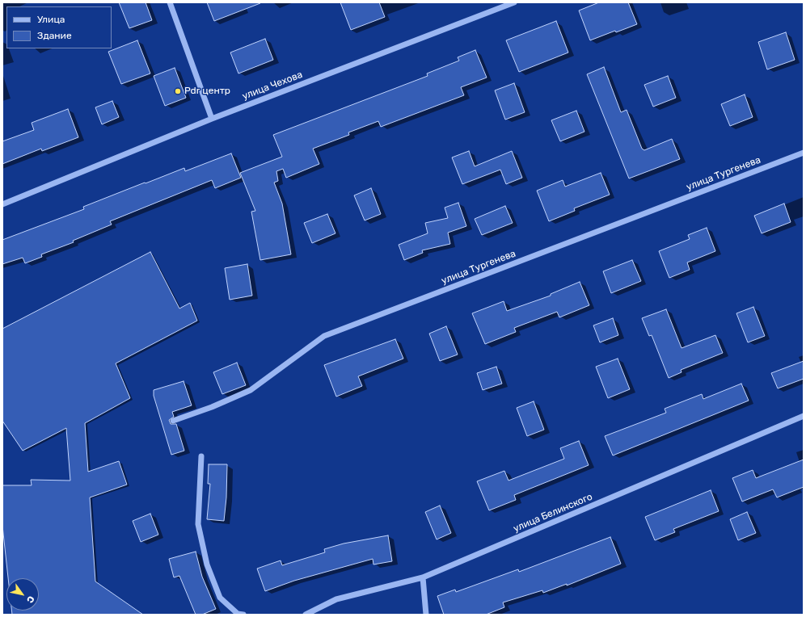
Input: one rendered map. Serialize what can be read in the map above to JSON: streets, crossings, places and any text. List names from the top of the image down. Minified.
{"streets":{"street":["улица Чехова","улица Тургенева","улица Белинского"]},"places":["Pdr центр"],"legend":["Улица","Здание"],"north":"bottom right"}
